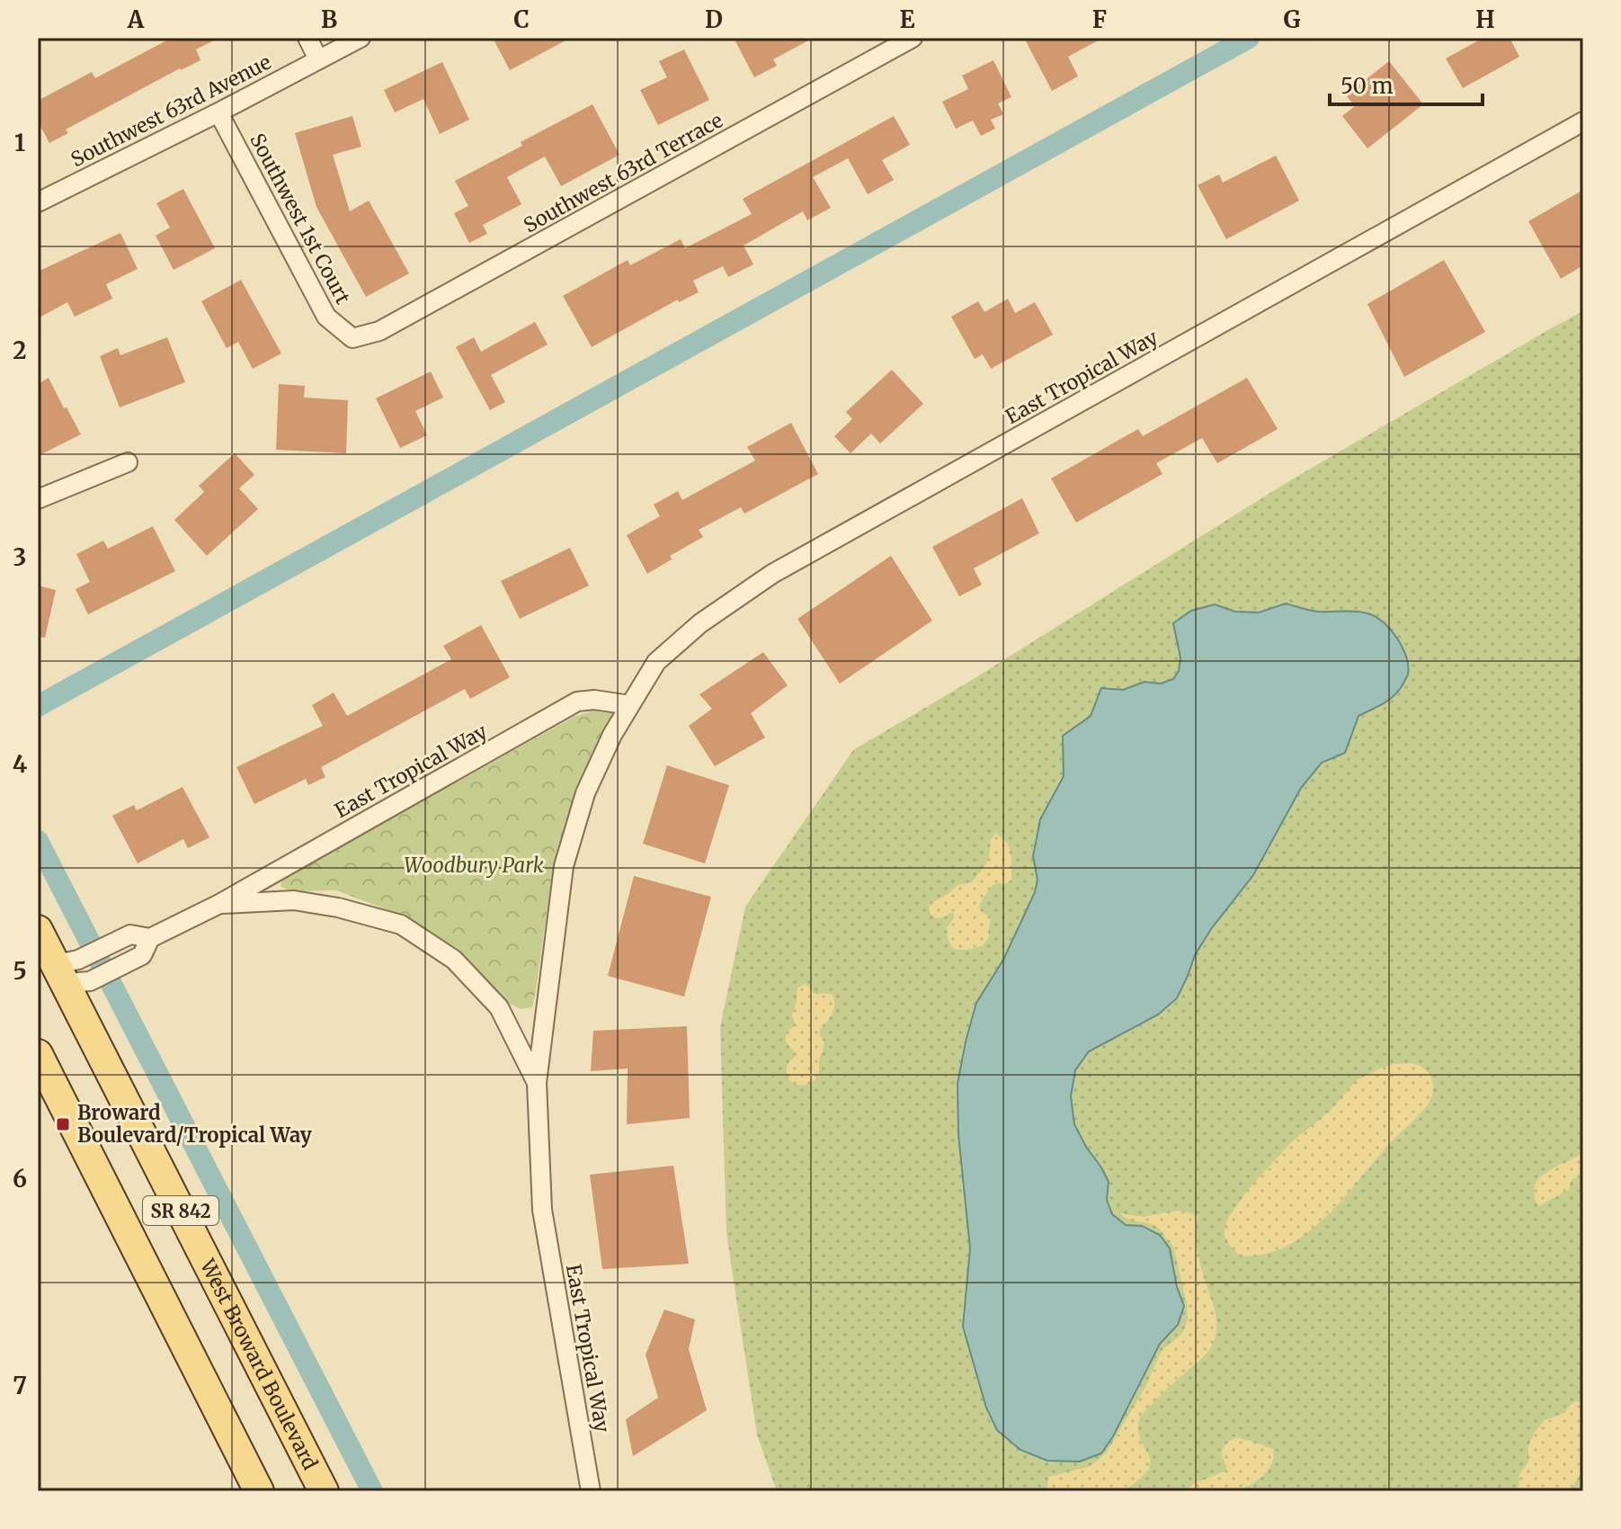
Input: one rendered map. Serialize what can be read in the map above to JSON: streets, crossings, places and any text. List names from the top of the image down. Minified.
{"streets":{"main road":["SR 842","West Broward Boulevard"],"street":["Southwest 63rd Avenue","Southwest 63rd Terrace","Southwest 1st Court","East Tropical Way"]},"crossings":[["Southwest 63rd Avenue","Southwest 1st Court"],["Southwest 63rd Terrace","Southwest 1st Court"],["East Tropical Way","West Broward Boulevard"]],"parks":["Woodbury Park"],"places":{"transit":["Broward Boulevard/Tropical Way"]},"scale_bar":"50 m","grid":{"columns":["A","B","C","D","E","F","G","H"],"rows":["1","2","3","4","5","6","7"]}}
